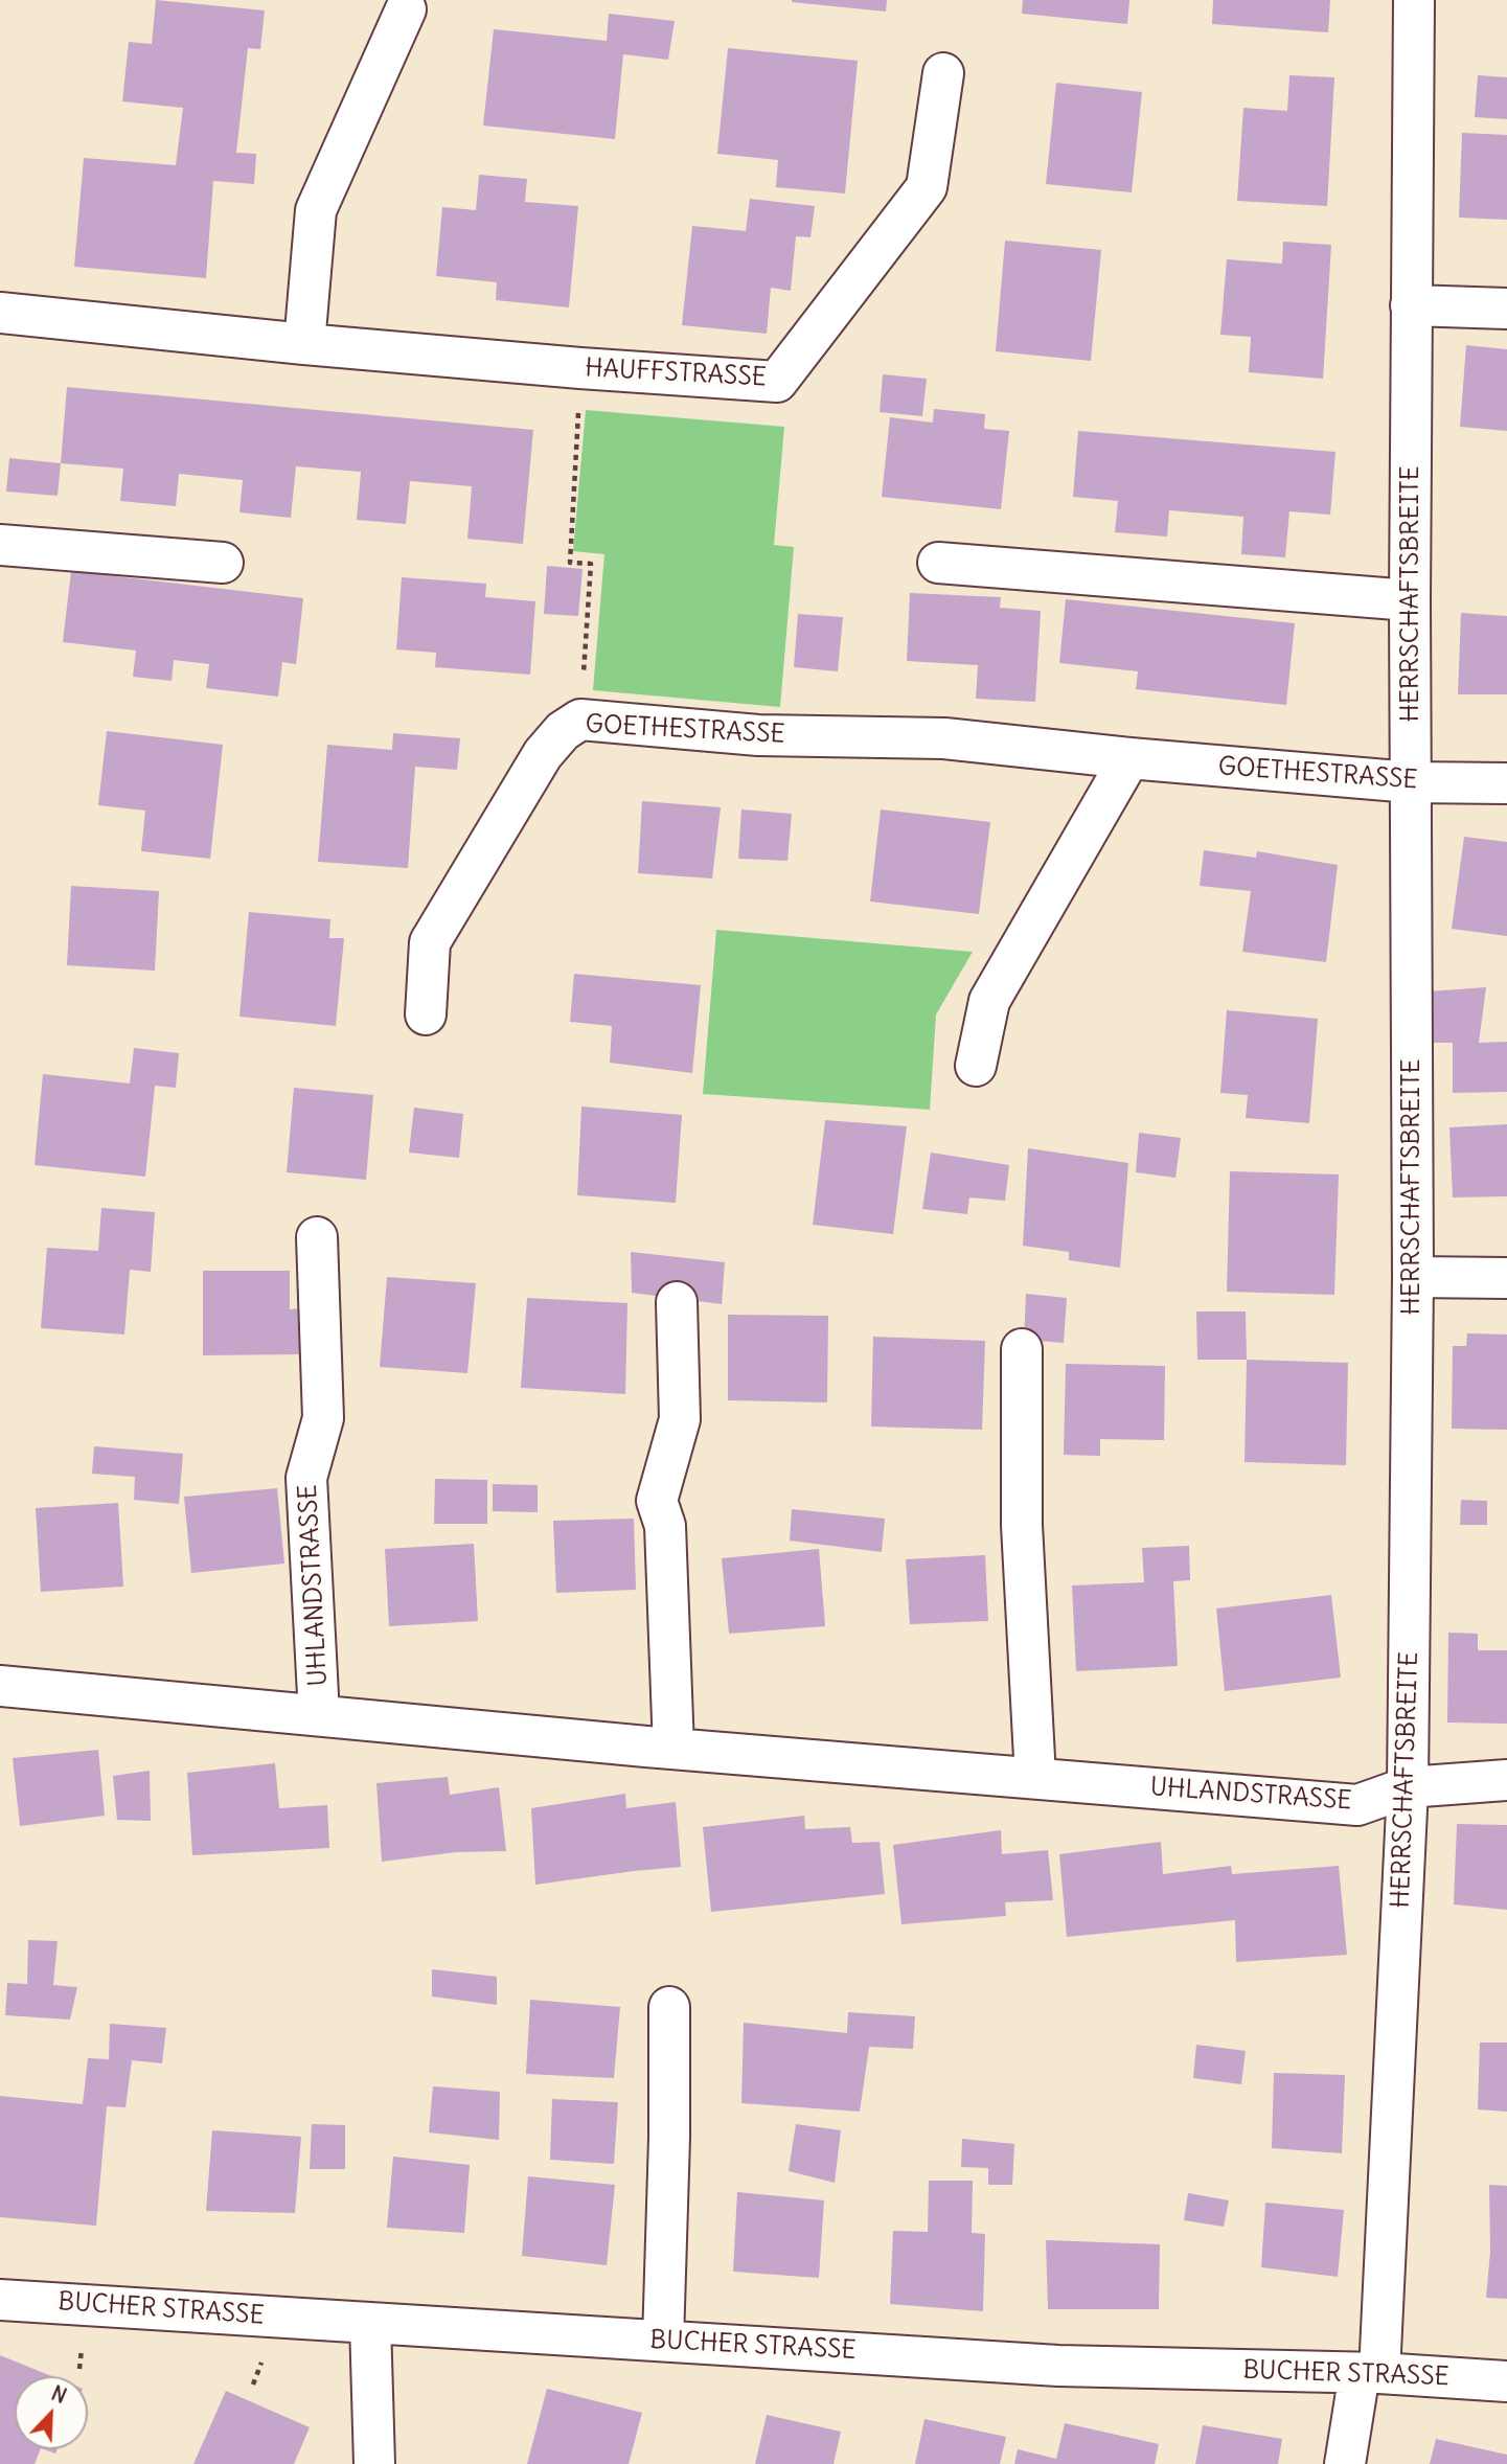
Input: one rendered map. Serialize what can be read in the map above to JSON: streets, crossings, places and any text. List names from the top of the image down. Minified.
{"streets":{"street":["HAUFFSTRASSE","HERRSCHAFTSBREITE","GOETHESTRASSE","UHLANDSTRASSE","BUCHER STRASSE"]},"crossings":[["HERRSCHAFTSBREITE","GOETHESTRASSE"],["HERRSCHAFTSBREITE","UHLANDSTRASSE"],["HERRSCHAFTSBREITE","BUCHER STRASSE"]],"north":"top right"}
